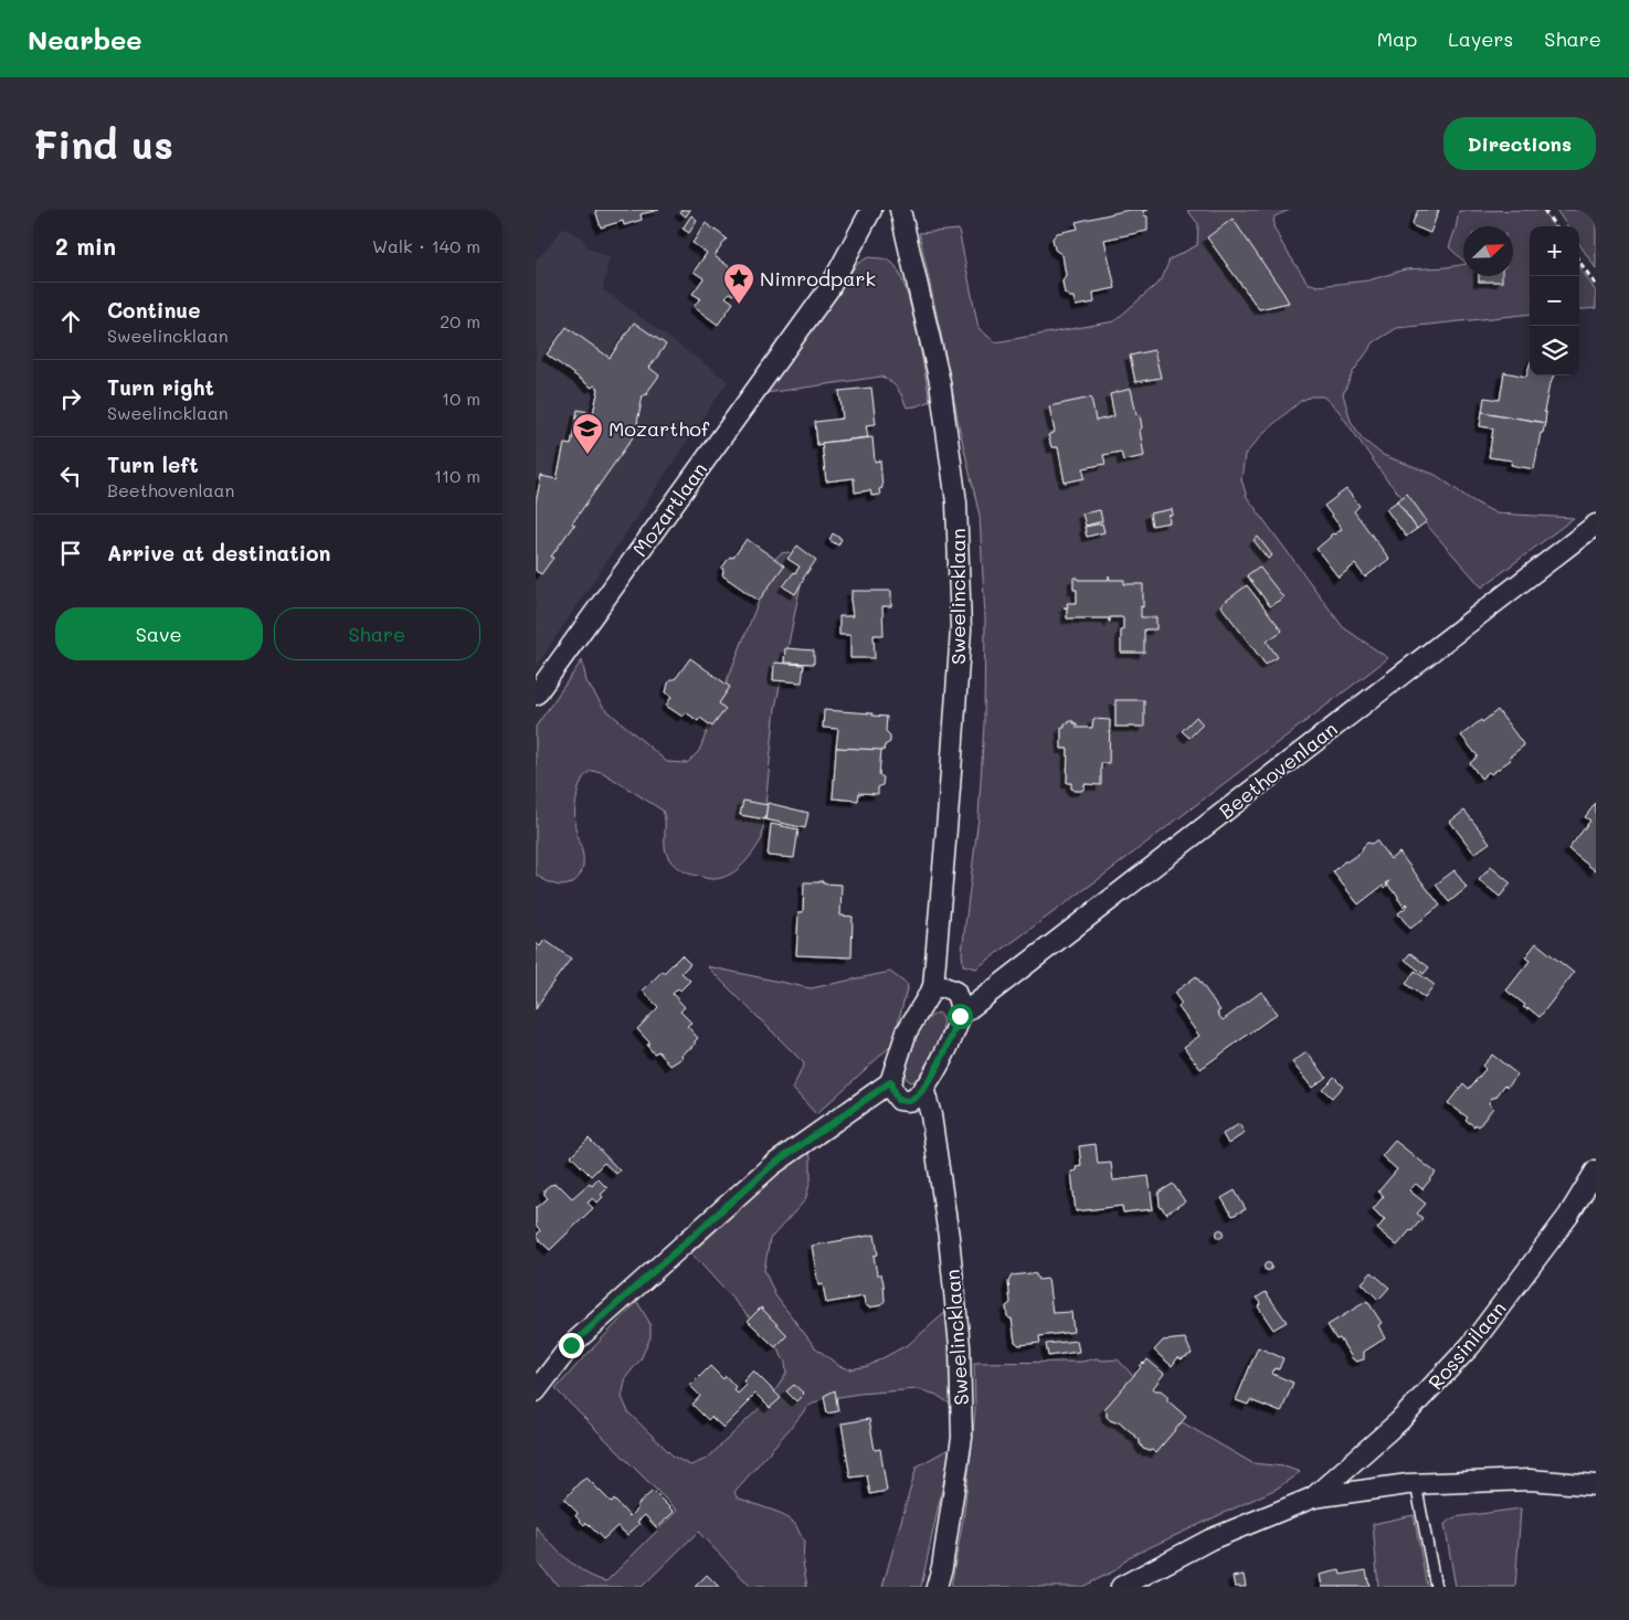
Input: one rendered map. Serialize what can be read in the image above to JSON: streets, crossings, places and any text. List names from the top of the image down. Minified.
{"streets":{"street":["Mozartlaan","Sweelincklaan","Beethovenlaan","Rossinilaan"]},"places":{"place":["Nimrodpark"],"school or university":["Mozarthof"]},"north":"top right","page":{"header":"Nearbee","nav":["Map","Layers","Share"],"buttons":["Directions",["Save","Share"]],"title":"Find us","heading":["2 min","Walk · 140 m"],"map_buttons":["+","−"],"list":[["Continue","Sweelincklaan","20 m"],["Turn right","Sweelincklaan","10 m"],["Turn left","Beethovenlaan","110 m"],"Arrive at destination"]}}
